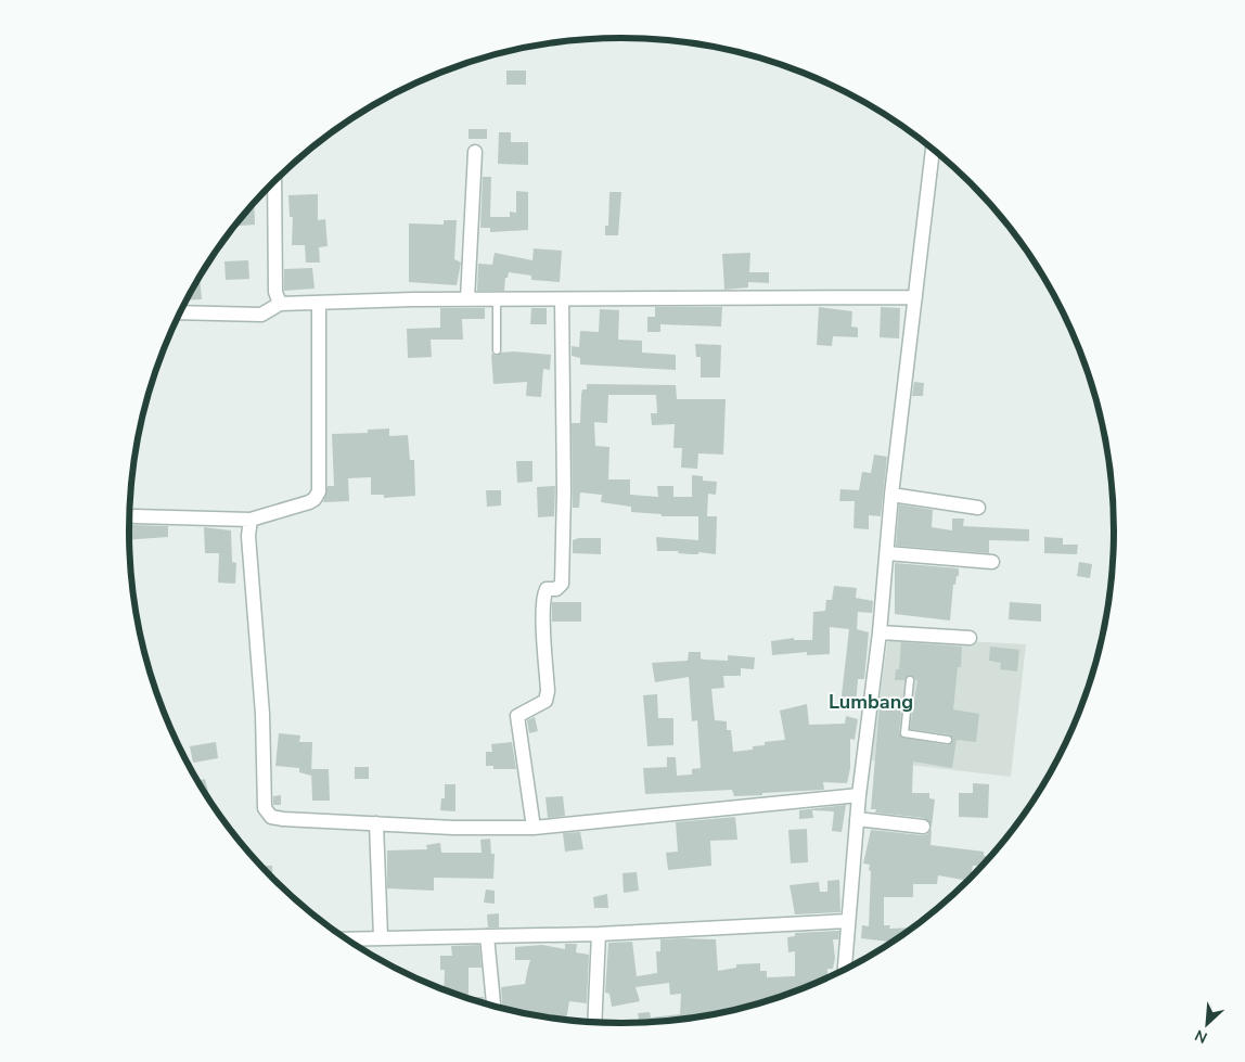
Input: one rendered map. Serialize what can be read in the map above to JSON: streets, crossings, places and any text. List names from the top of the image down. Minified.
{"districts":["Lumbang"],"north":"bottom left"}
